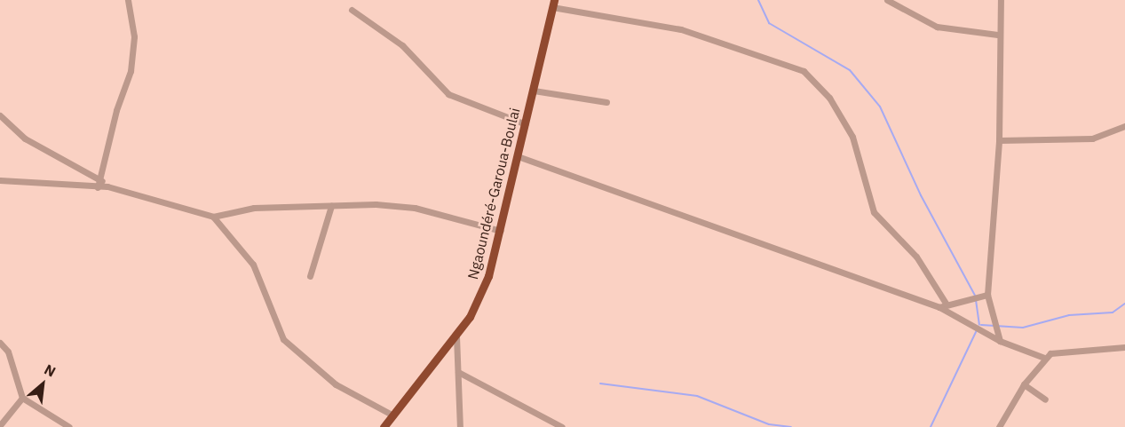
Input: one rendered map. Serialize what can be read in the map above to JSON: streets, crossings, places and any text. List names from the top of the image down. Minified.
{"streets":{"highway":["Ngaoundéré-Garoua-Boulai"]},"north":"top right"}
